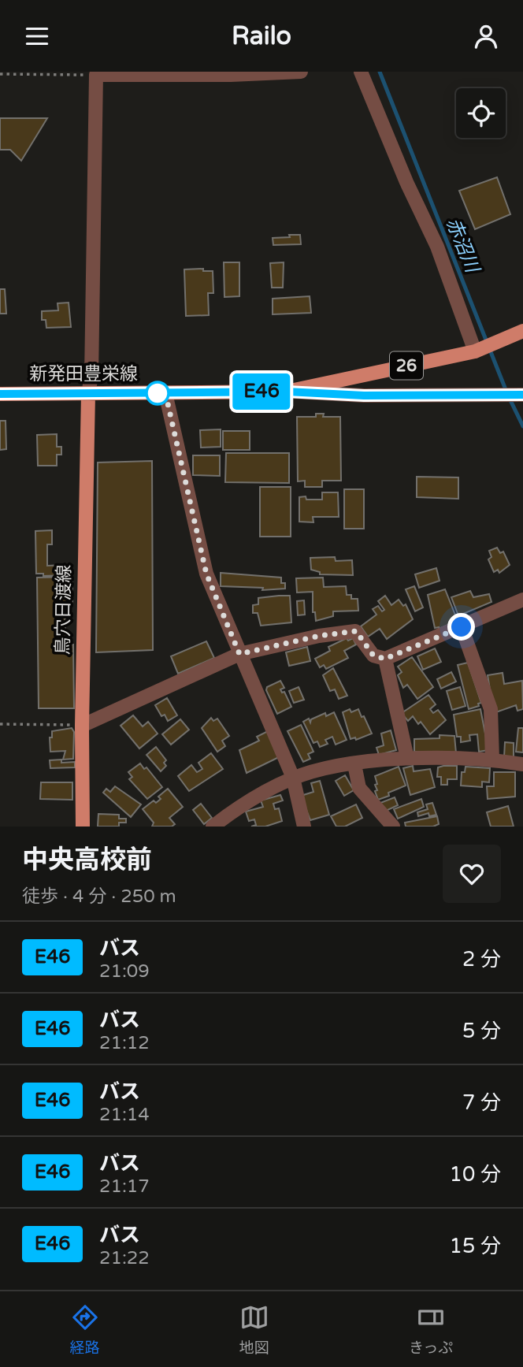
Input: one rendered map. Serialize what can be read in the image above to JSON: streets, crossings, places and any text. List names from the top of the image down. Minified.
{"streets":{"main road":["26","新発田豊栄線","鳥穴日渡線"]},"crossings":[["新発田豊栄線","鳥穴日渡線"]],"water":["赤沼川"],"lines":["bus line E46"],"page":{"header":"Railo","on_map":"E46","heading":["中央高校前","徒歩 · 4 分 · 250 m"],"list":[{"mark":"E46","name":"バス","note":"21:09","value":"2 分"},{"mark":"E46","name":"バス","note":"21:12","value":"5 分"},{"mark":"E46","name":"バス","note":"21:14","value":"7 分"},{"mark":"E46","name":"バス","note":"21:17","value":"10 分"},{"mark":"E46","name":"バス","note":"21:22","value":"15 分"}],"tabs":["経路","地図","きっぷ"]}}
